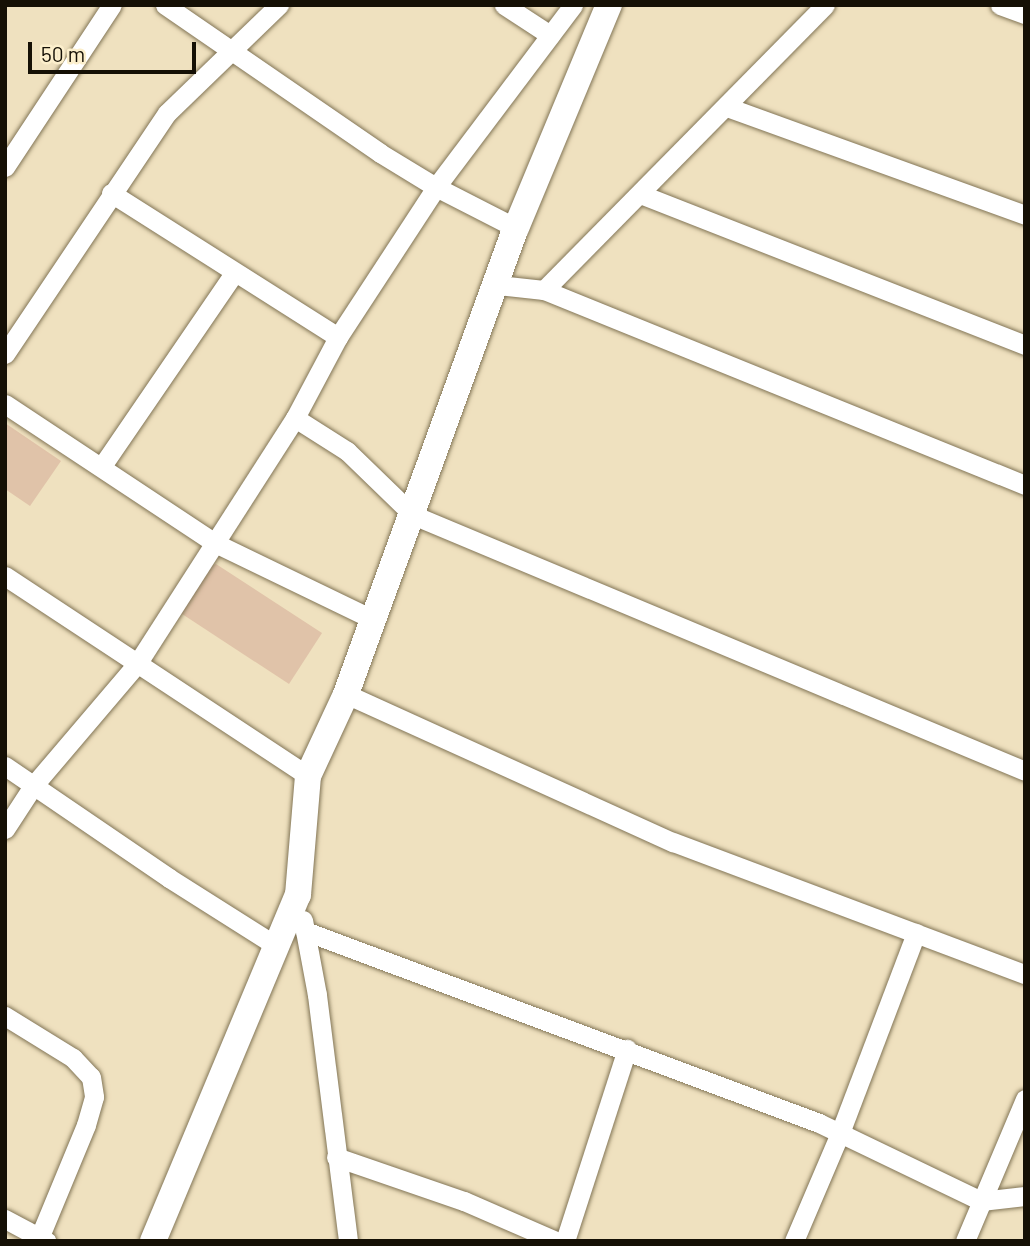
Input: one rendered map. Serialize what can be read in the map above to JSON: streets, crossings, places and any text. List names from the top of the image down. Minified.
{"scale_bar":"50 m"}
